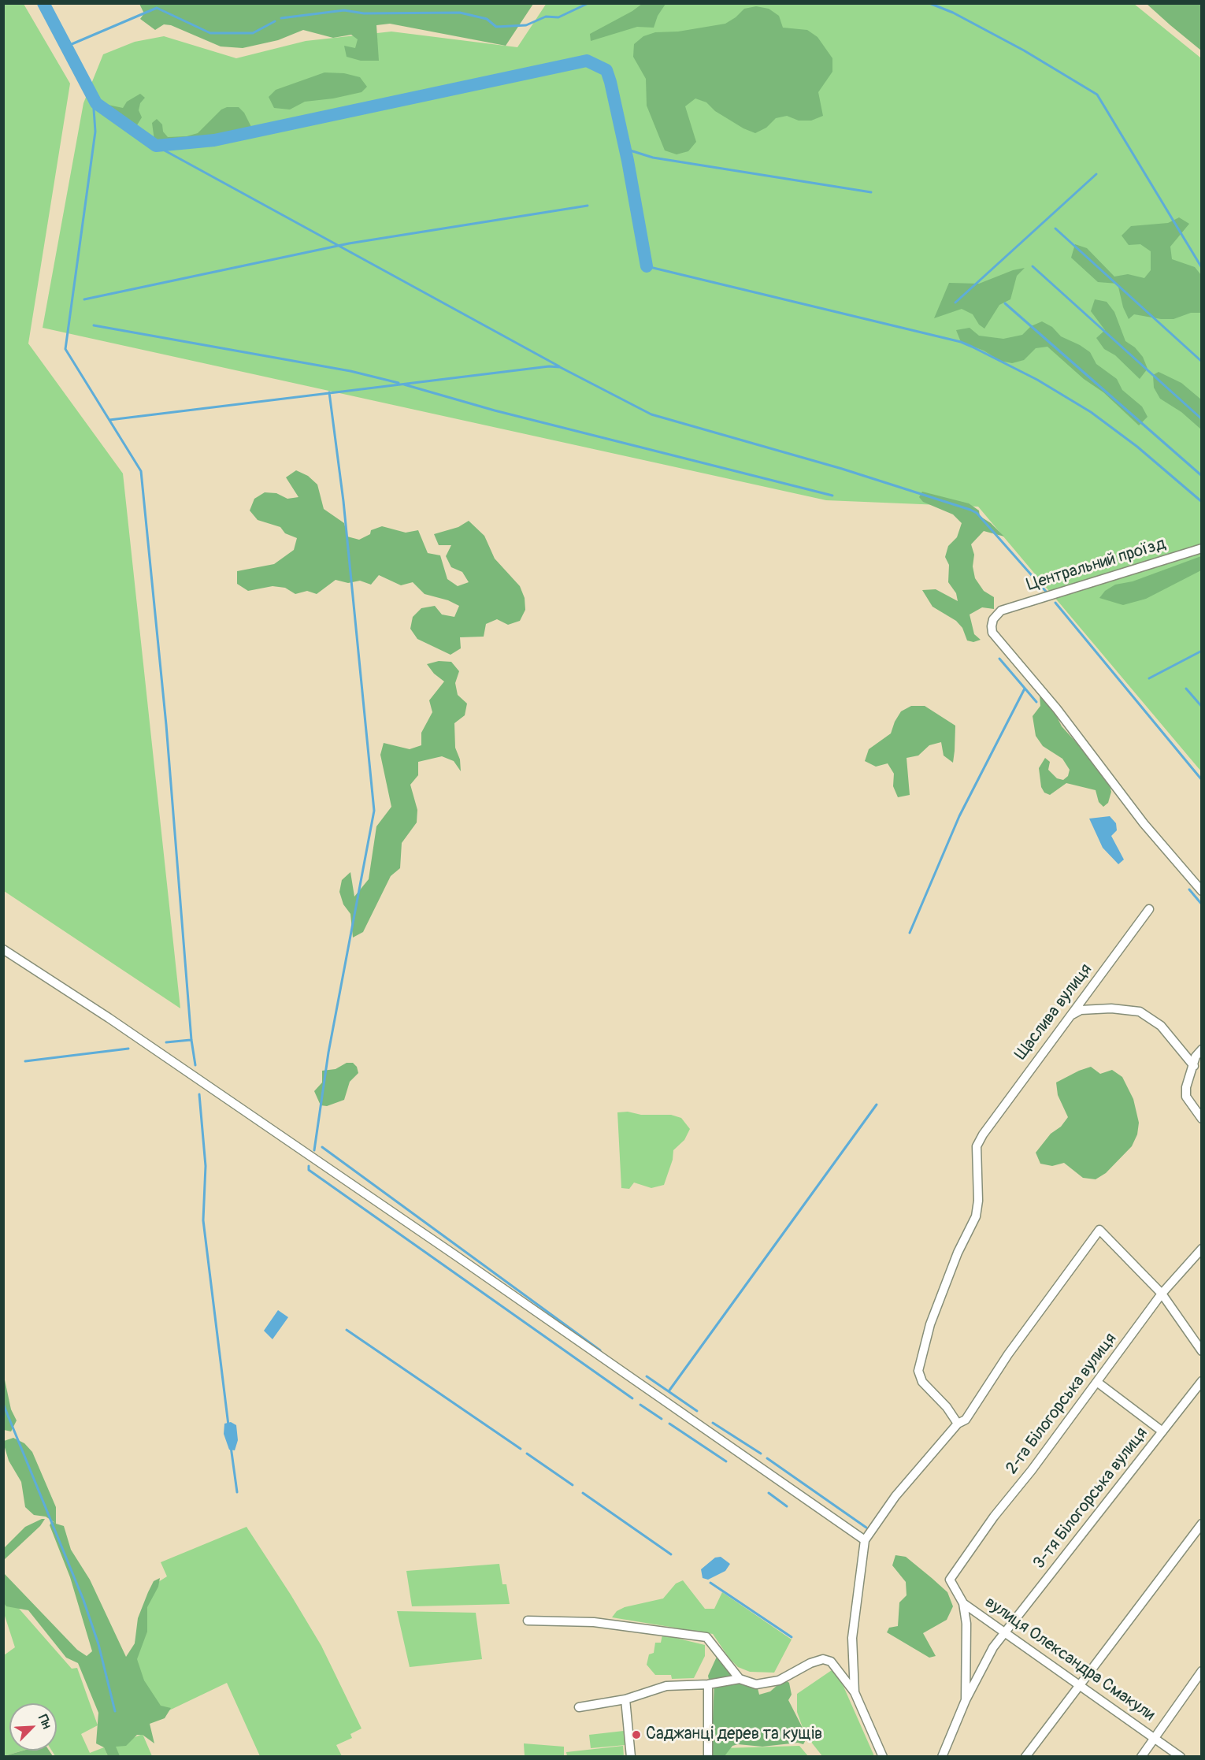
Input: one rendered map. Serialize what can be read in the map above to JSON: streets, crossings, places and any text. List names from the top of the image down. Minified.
{"streets":{"street":["Центральний проїзд","Щаслива вулиця","2-га Білогорська вулиця","3-тя Білогорська вулиця","вулиця Олександра Смакули"]},"crossings":[["2-га Білогорська вулиця","вулиця Олександра Смакули"],["3-тя Білогорська вулиця","вулиця Олександра Смакули"]],"places":["Саджанці дерев та кущів"],"north":"top right"}
